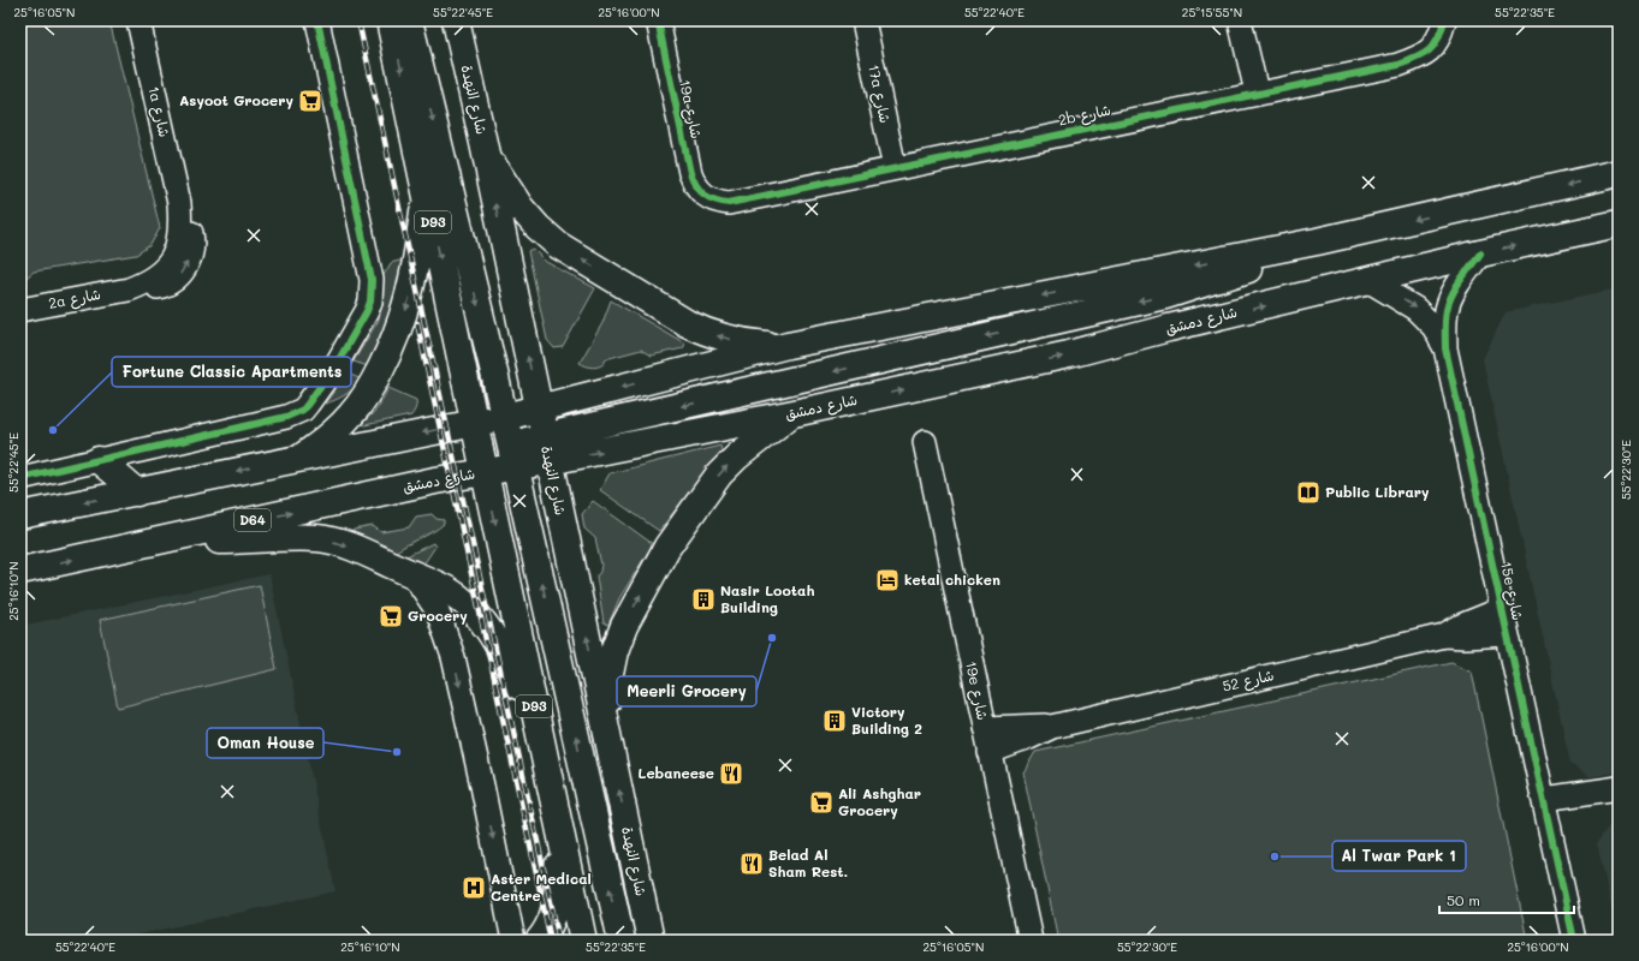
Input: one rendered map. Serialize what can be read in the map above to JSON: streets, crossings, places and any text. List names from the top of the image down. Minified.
{"streets":{"main road":["شارع النهدة","D93","شارع دمشق","D64"],"street":["17a شارع","19a شارع","1a شارع","2b شارع","2a شارع","15e شارع","شارع 52","19e شارع"]},"crossings":[["17a شارع","2b شارع"],["شارع النهدة","شارع دمشق"],["19a شارع","2b شارع"],["1a شارع","2a شارع"],["D93","شارع دمشق"],["شارع دمشق","15e شارع"],["15e شارع","شارع 52"],["شارع 52","19e شارع"]],"places":{"supermarket":["Asyoot Grocery","Grocery","Ali Ashghar Grocery"],"other":["Fortune Classic Apartments","Meerli Grocery","Oman House","Al Twar Park 1"],"library":["Public Library"],"hotel":["ketal chicken"],"building":["Nasir Lootah Building","Victory Building 2"],"restaurant":["Lebaneese","Belad Al Sham Rest."],"hospital":["Aster Medical Centre"]},"scale_bar":"50 m","coordinates":["25°16'05\"N","55°22'45\"E","25°16'00\"N","55°22'40\"E","25°15'55\"N","55°22'35\"E","55°22'30\"E","25°16'10\"N"]}
